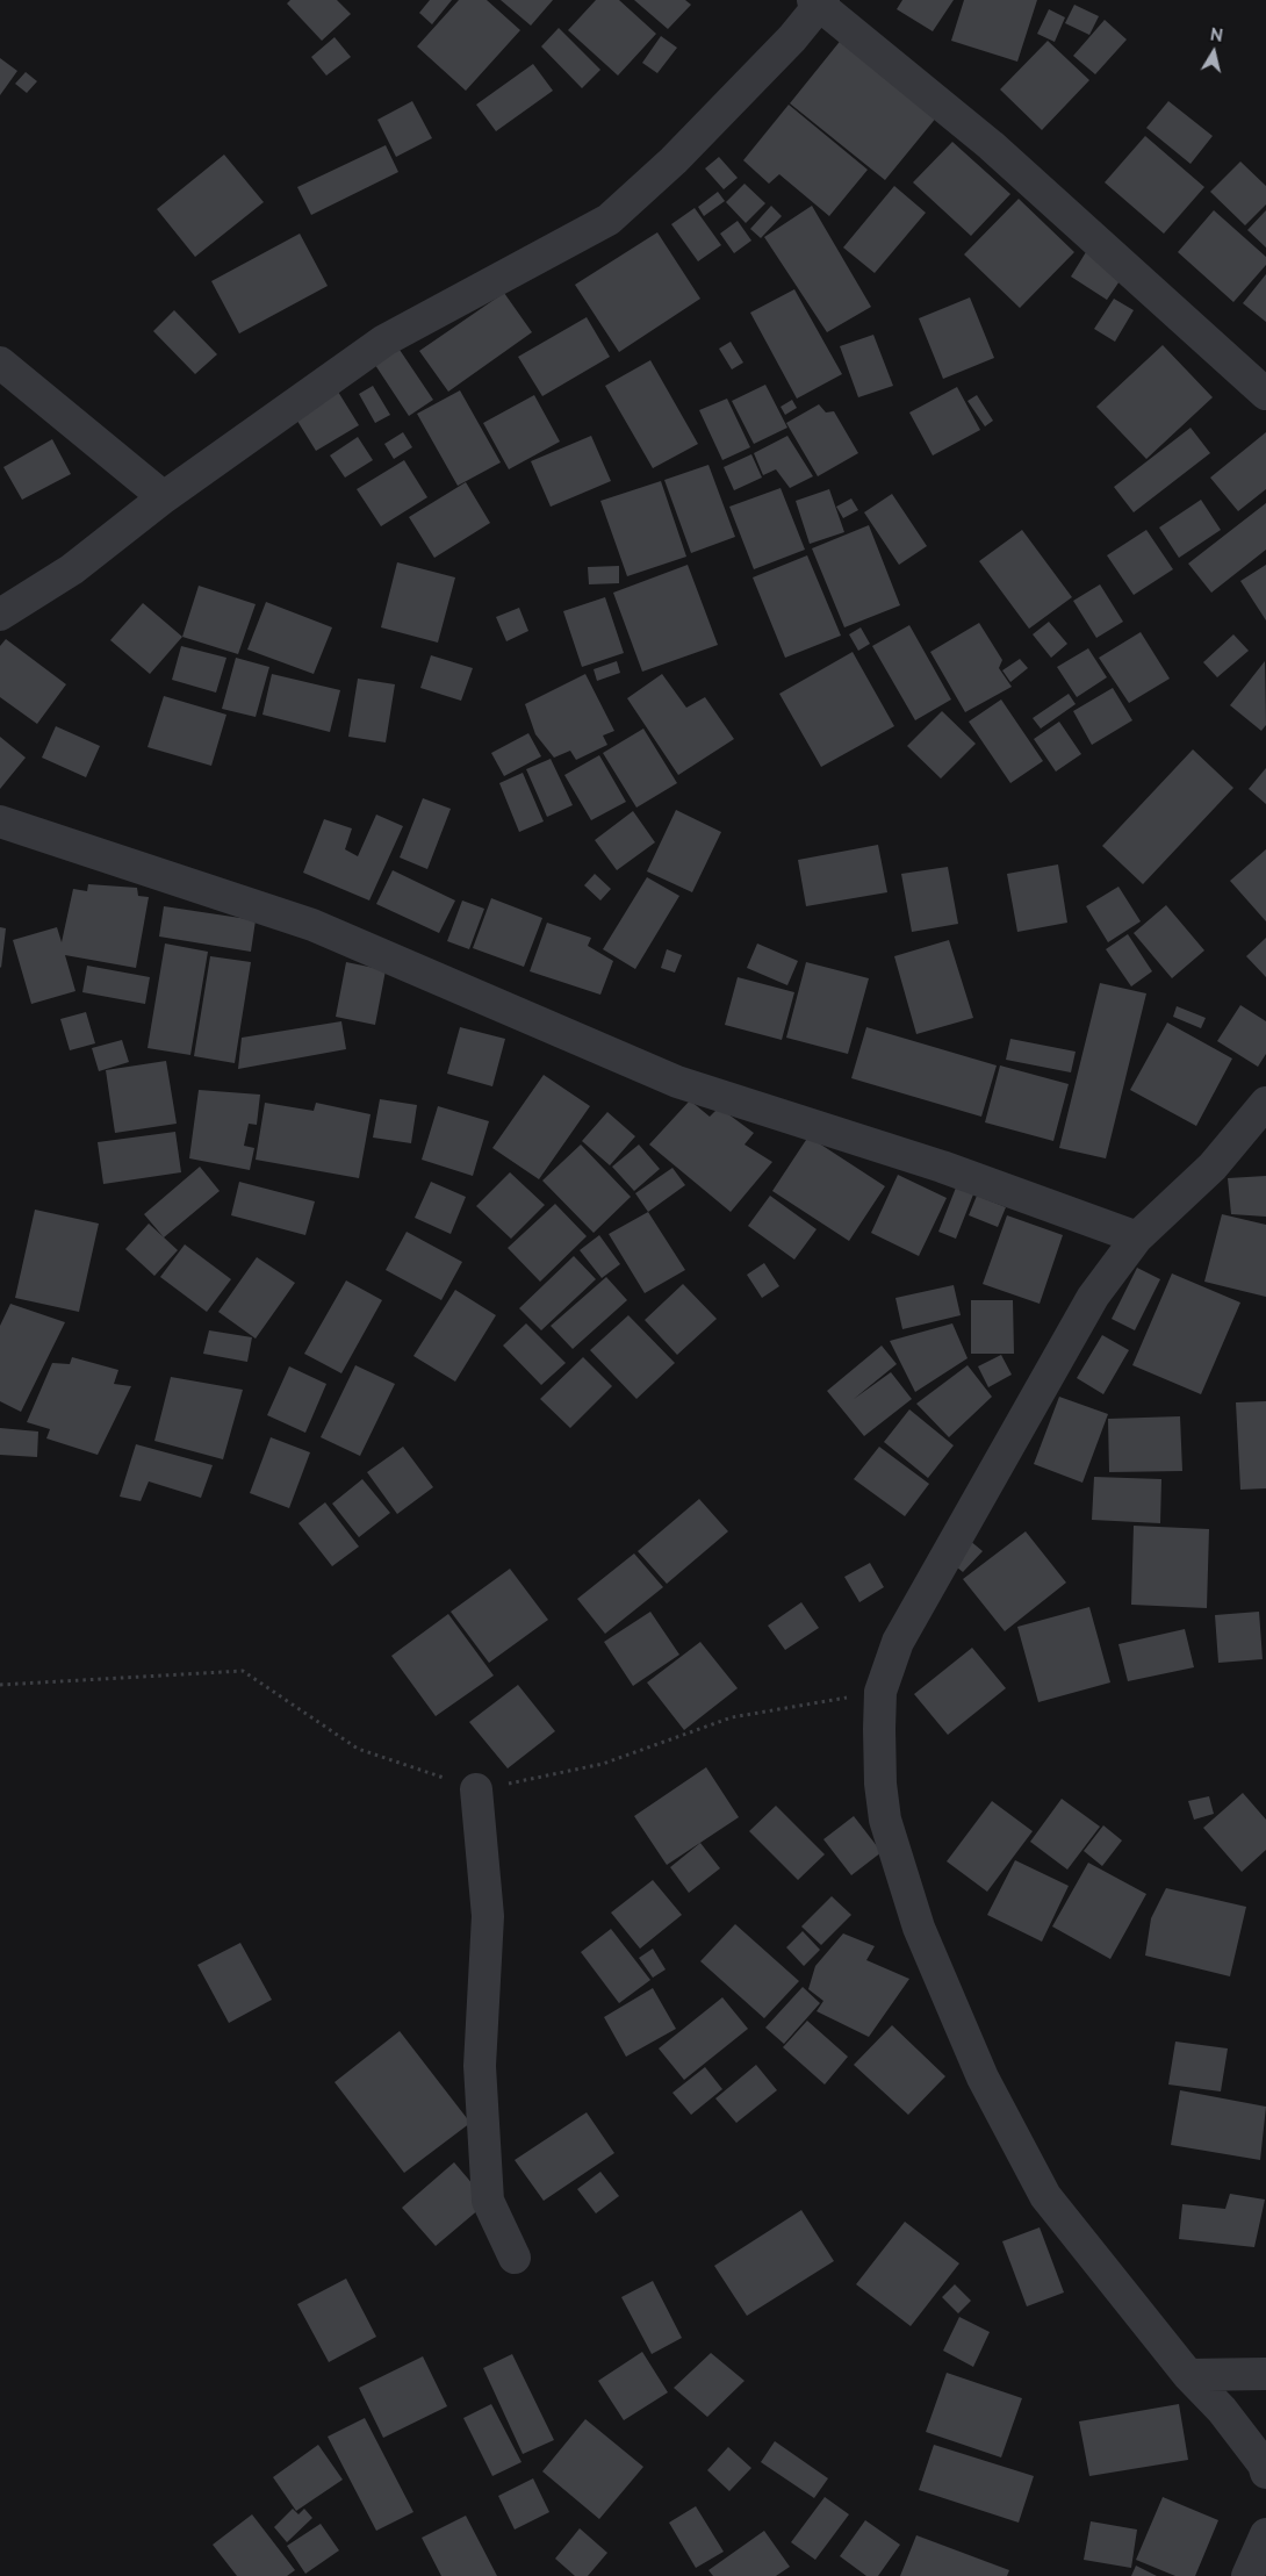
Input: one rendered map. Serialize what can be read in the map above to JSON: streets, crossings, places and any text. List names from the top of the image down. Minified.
{"north":"top"}
